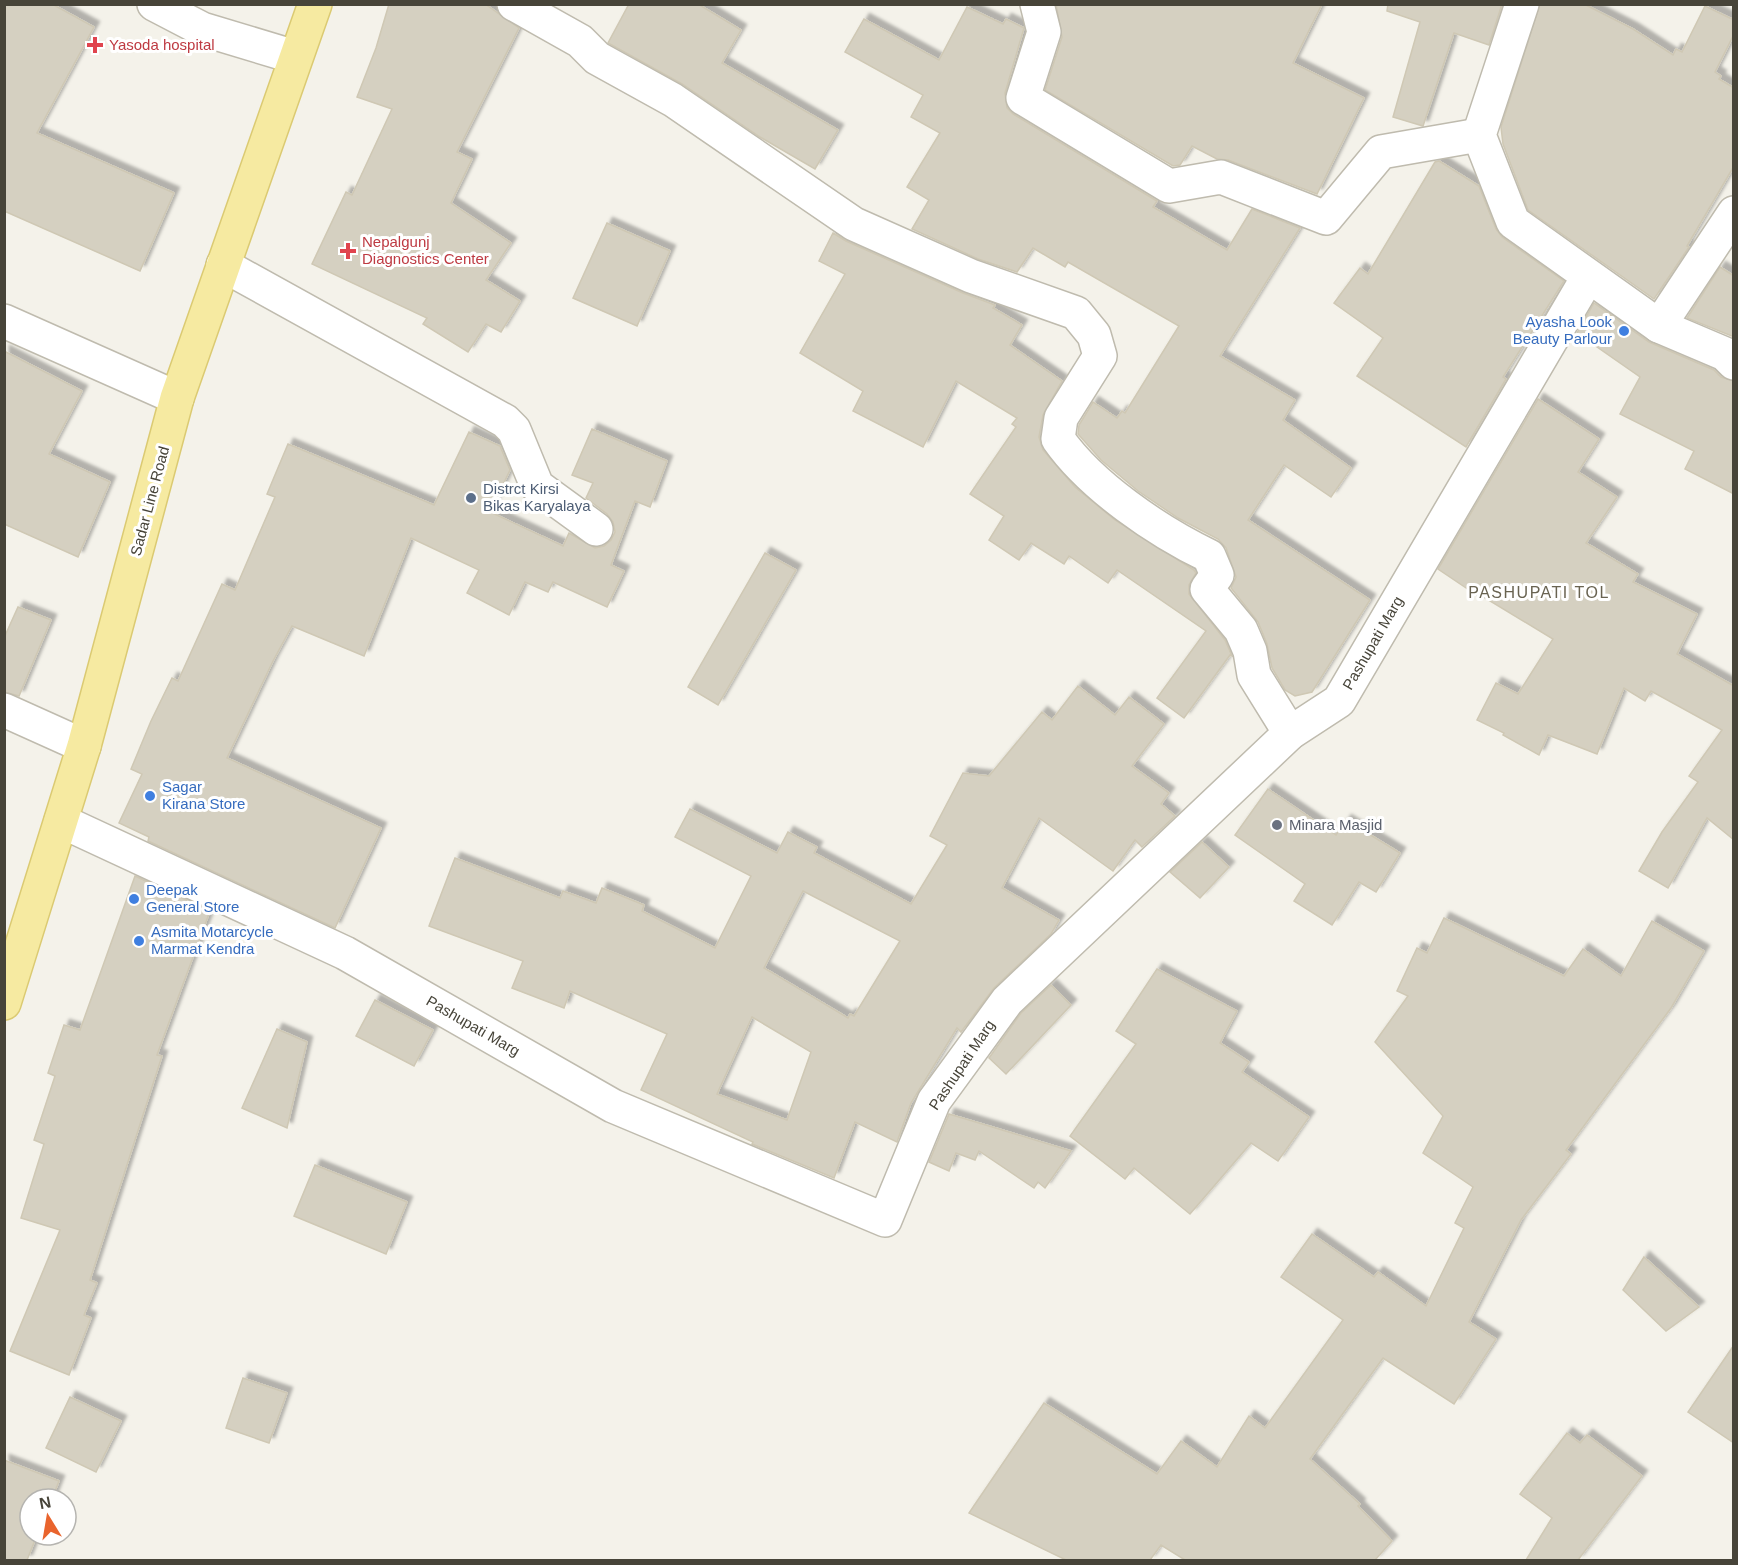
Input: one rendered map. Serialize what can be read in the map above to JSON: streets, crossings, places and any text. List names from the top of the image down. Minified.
{"streets":{"main road":["Sadar Line Road"],"street":["Pashupati Marg"]},"crossings":[["Sadar Line Road","Pashupati Marg"]],"districts":["PASHUPATI TOL"],"places":{"health":["Yasoda hospital","Nepalgunj Diagnostics Center"],"other":["Ayasha Look Beauty Parlour","Distrct Kirsi Bikas Karyalaya","Sagar Kirana Store","Minara Masjid","Deepak General Store","Asmita Motarcycle Marmat Kendra"]},"north":"top"}
